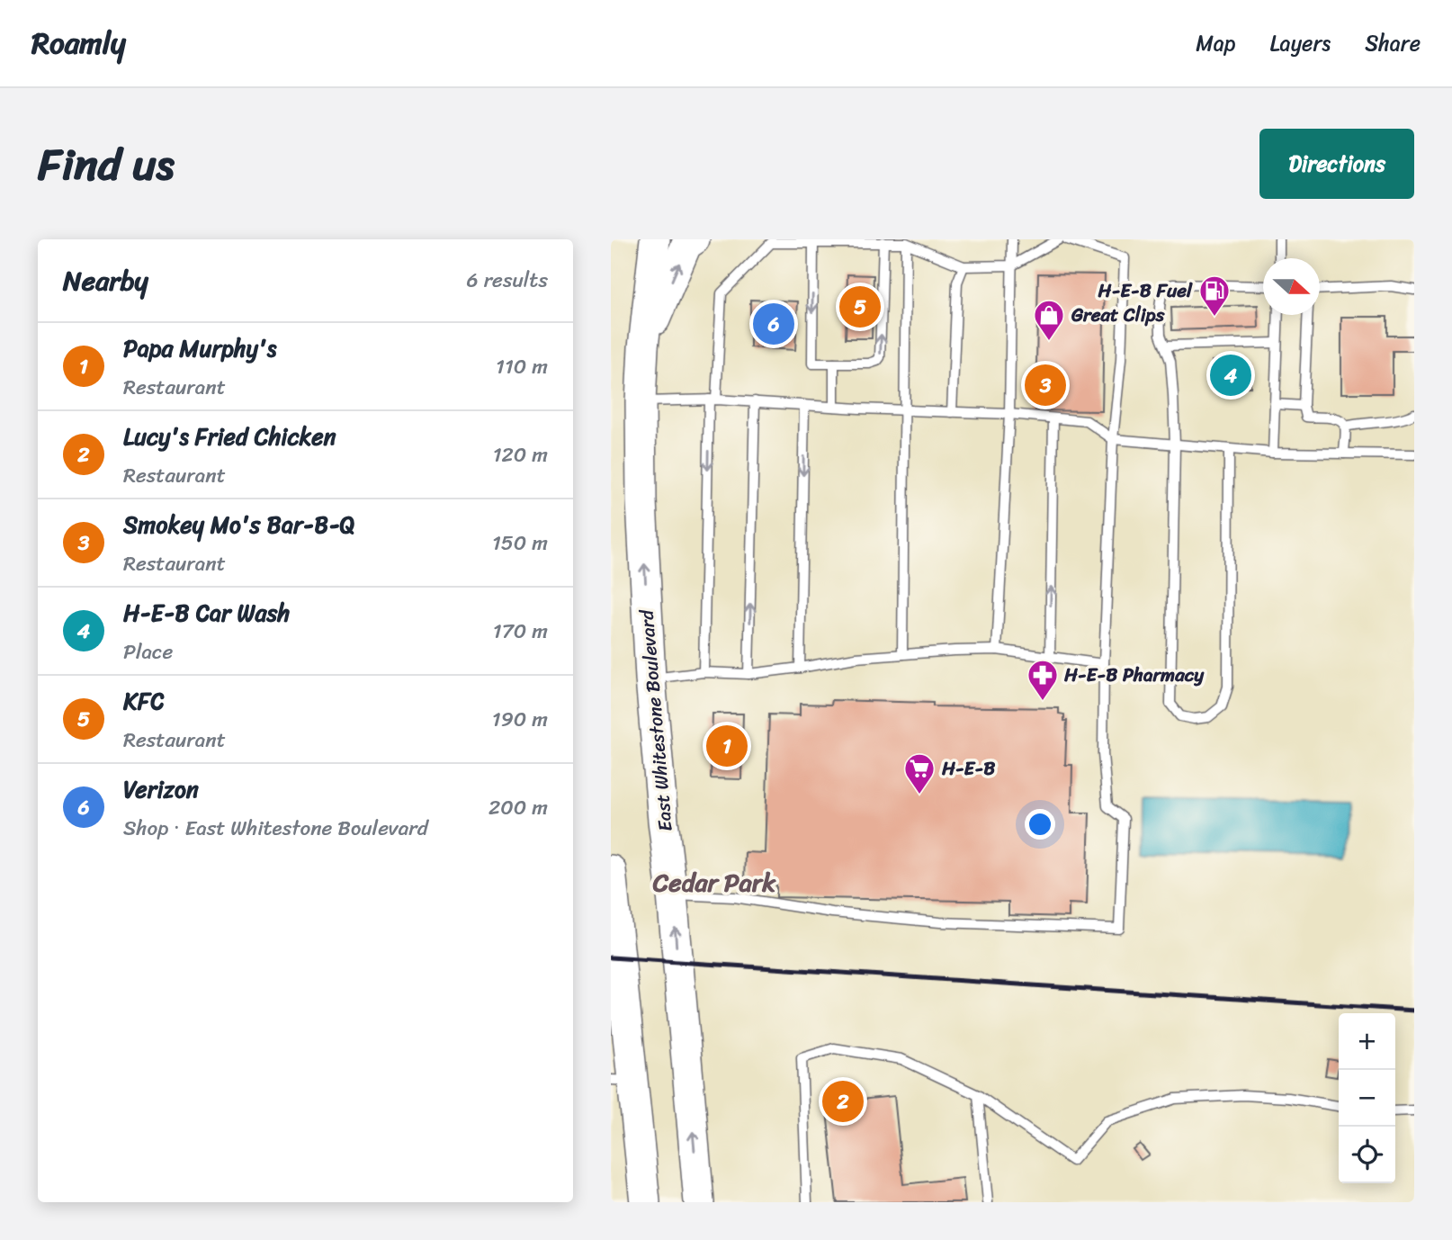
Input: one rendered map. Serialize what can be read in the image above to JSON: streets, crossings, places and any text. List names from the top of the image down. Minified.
{"streets":{"main road":["East Whitestone Boulevard"]},"districts":["Cedar Park"],"places":{"fuel station":["H-E-B Fuel"],"shop":["Great Clips"],"pharmacy":["H-E-B Pharmacy"],"supermarket":["H-E-B"]},"north":"right","page":{"header":"Roamly","nav":["Map","Layers","Share"],"title":"Find us","buttons":"Directions","heading":["Nearby","6 results"],"pins":["5","6","4","3","1","2"],"list":[{"mark":"1","name":"Papa Murphy's","note":"Restaurant","value":"110 m"},{"mark":"2","name":"Lucy's Fried Chicken","note":"Restaurant","value":"120 m"},{"mark":"3","name":"Smokey Mo's Bar-B-Q","note":"Restaurant","value":"150 m"},{"mark":"4","name":"H-E-B Car Wash","note":"Place","value":"170 m"},{"mark":"5","name":"KFC","note":"Restaurant","value":"190 m"},{"mark":"6","name":"Verizon","note":"Shop · East Whitestone Boulevard","value":"200 m"}],"map_buttons":["+","−"]}}
